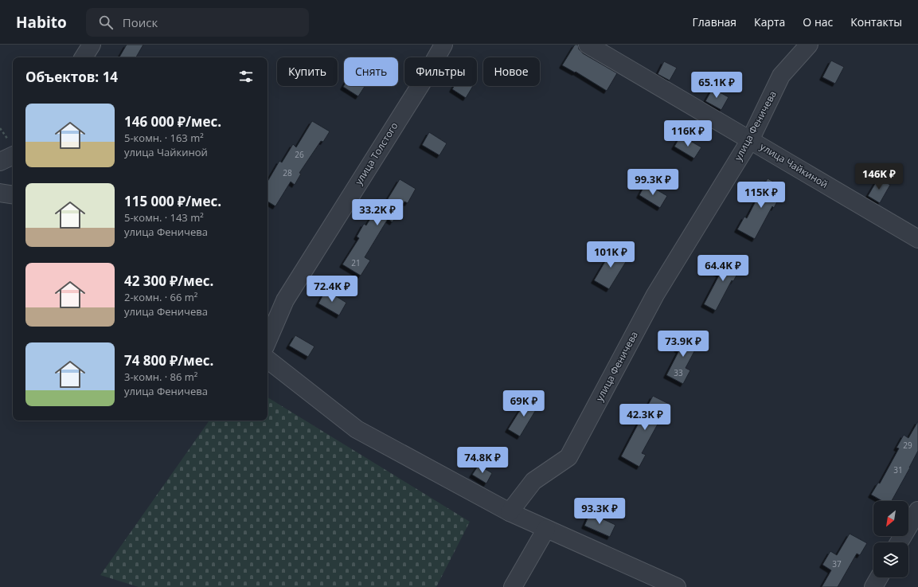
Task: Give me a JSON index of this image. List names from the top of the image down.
{
  "streets": {
    "street": ["улица Феничева", "улица Толстого", "улица Чайкиной"]
  },
  "crossings": [
    ["улица Феничева", "улица Чайкиной"]
  ],
  "house_numbers": [
    "26",
    "28",
    "21",
    "33",
    "29",
    "31",
    "37"
  ],
  "north": "bottom left",
  "page": {
    "header": "Habito",
    "search": "Поиск",
    "nav": [
      "Главная",
      "Карта",
      "О нас",
      "Контакты"
    ],
    "chip": [
      "Купить",
      "Снять",
      "Фильтры",
      "Новое"
    ],
    "heading": "Объектов: 14",
    "price": [
      "65.1K ₽",
      "116K ₽",
      "146K ₽",
      "99.3K ₽",
      "115K ₽",
      "33.2K ₽",
      "101K ₽",
      "64.4K ₽",
      "72.4K ₽",
      "73.9K ₽",
      "69K ₽",
      "42.3K ₽",
      "74.8K ₽",
      "93.3K ₽"
    ],
    "list": [
      {
        "name": "146 000 ₽/мес.",
        "note": "5-комн. · 163 m² · улица Чайкиной"
      },
      {
        "name": "115 000 ₽/мес.",
        "note": "5-комн. · 143 m² · улица Феничева"
      },
      {
        "name": "42 300 ₽/мес.",
        "note": "2-комн. · 66 m² · улица Феничева"
      },
      {
        "name": "74 800 ₽/мес.",
        "note": "3-комн. · 86 m² · улица Феничева"
      }
    ]
  }
}
